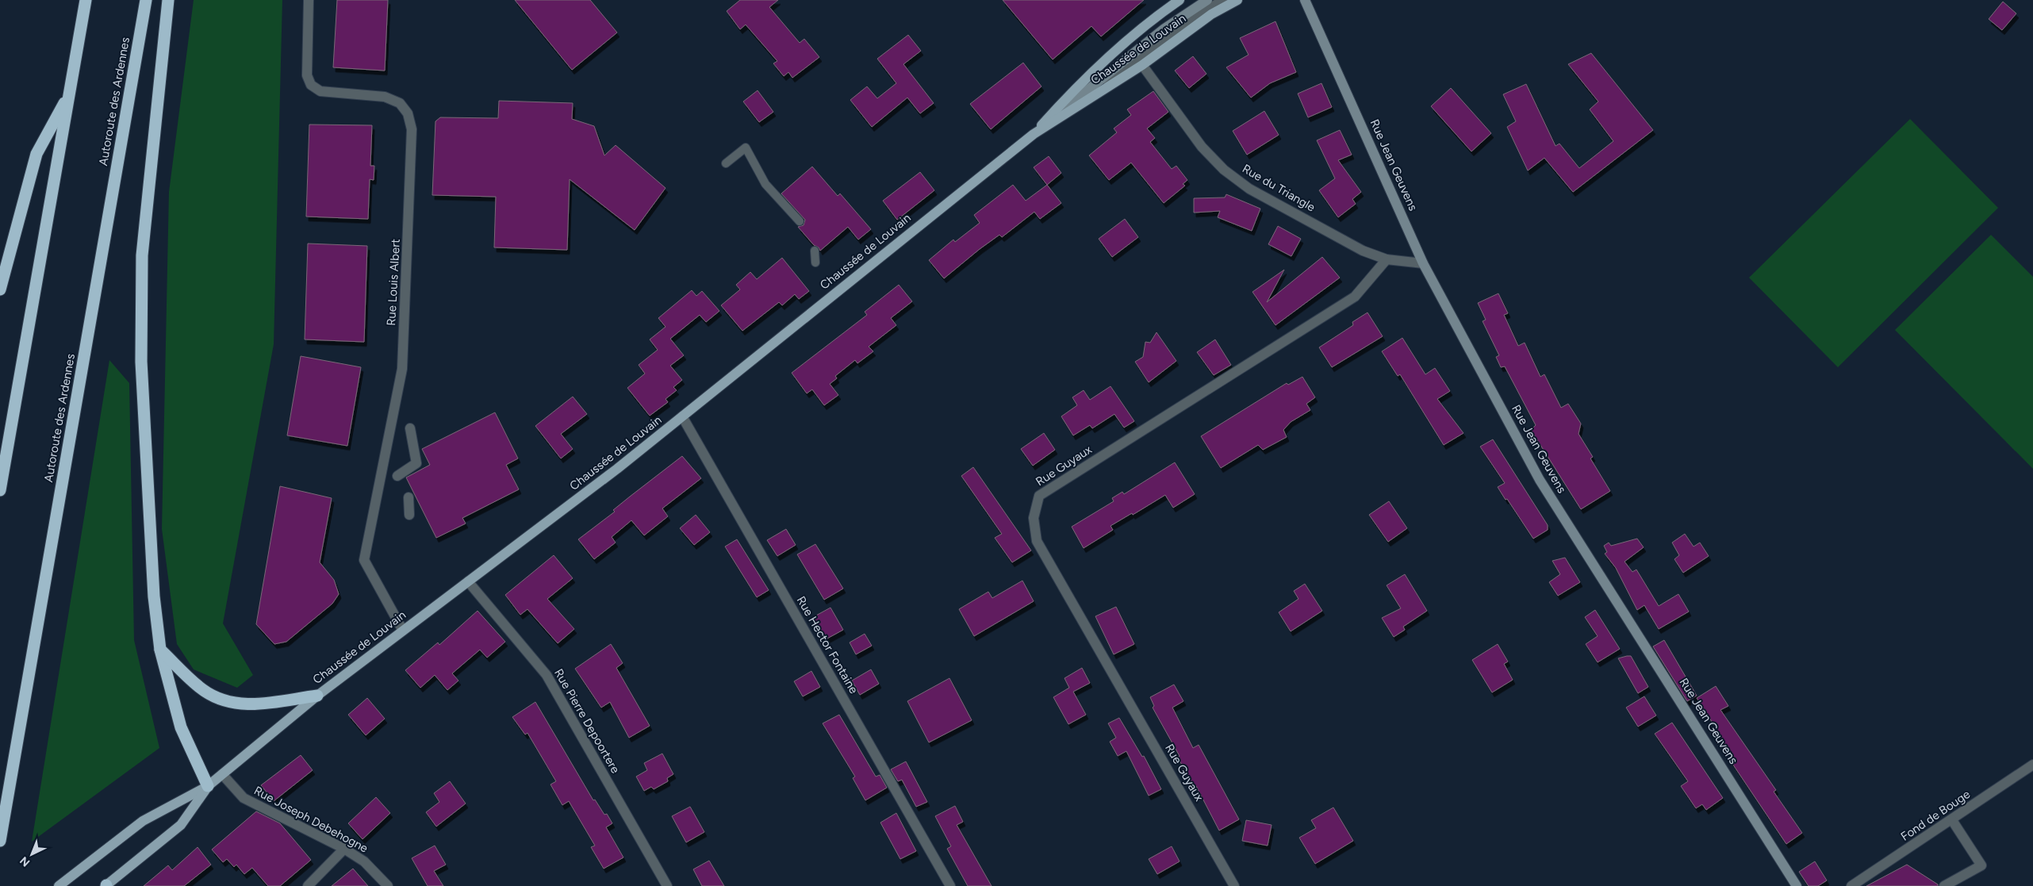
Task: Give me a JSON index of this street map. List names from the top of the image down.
{
  "streets": {
    "highway": ["Autoroute des Ardennes"],
    "main road": ["Chaussée de Louvain"],
    "street": [
      "Rue Jean Geuvens",
      "Rue du Triangle",
      "Rue Louis Albert",
      "Rue Guyaux",
      "Rue Hector Fontaine",
      "Rue Pierre Depoortere",
      "Fond de Bouge",
      "Rue Joseph Debehogne"
    ]
  },
  "crossings": [
    ["Chaussée de Louvain", "Rue du Triangle"],
    ["Chaussée de Louvain", "Rue Louis Albert"],
    ["Chaussée de Louvain", "Rue Hector Fontaine"],
    ["Chaussée de Louvain", "Rue Pierre Depoortere"],
    ["Chaussée de Louvain", "Rue Joseph Debehogne"],
    ["Rue Jean Geuvens", "Rue du Triangle"],
    ["Rue du Triangle", "Rue Guyaux"]
  ],
  "north": "bottom left"
}
